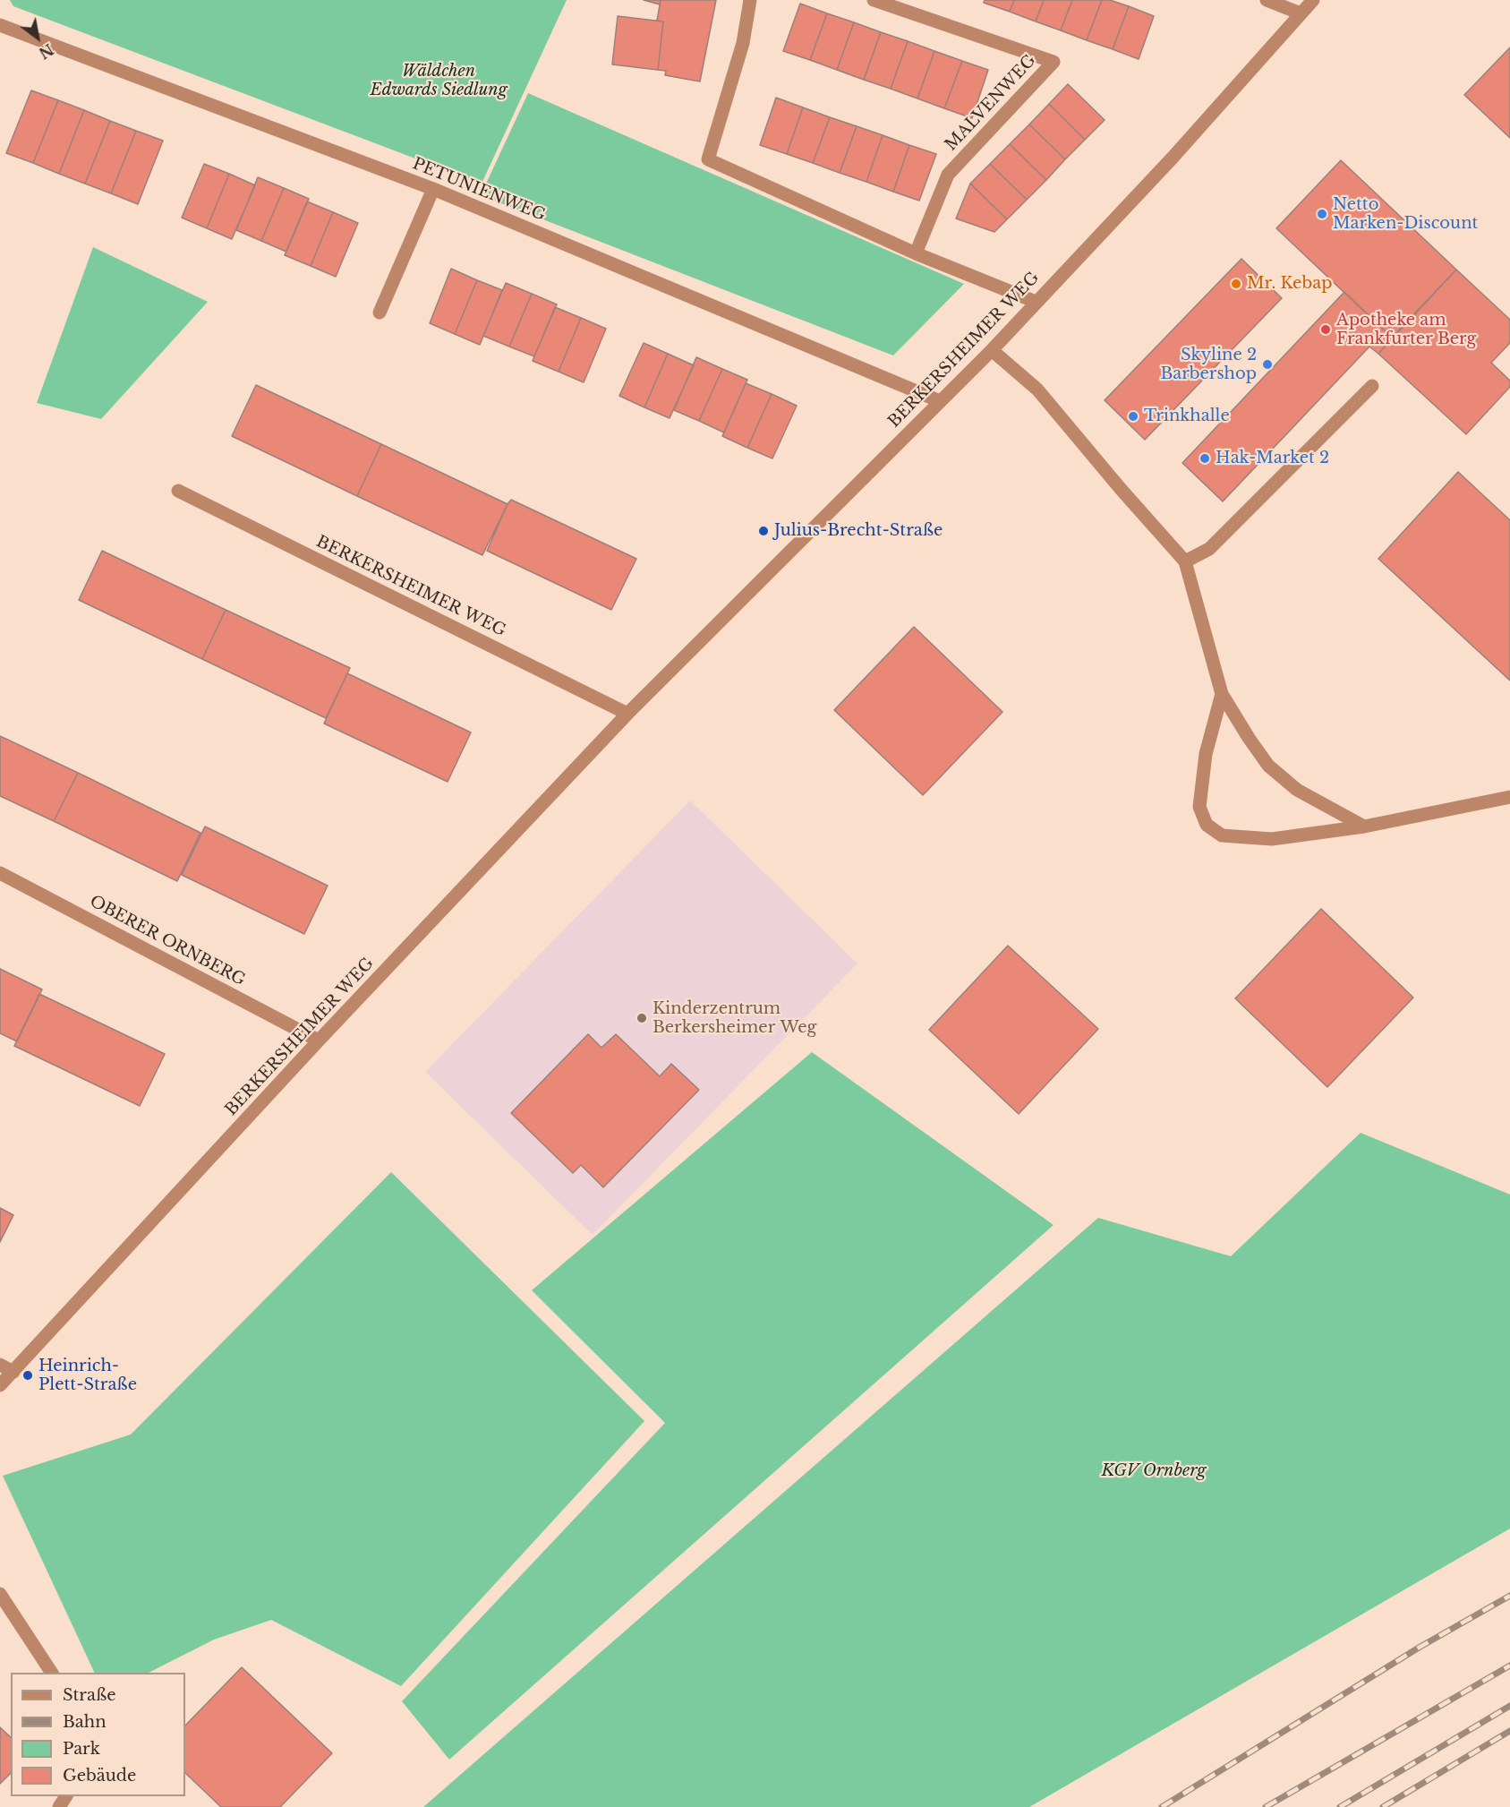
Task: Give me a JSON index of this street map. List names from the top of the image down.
{
  "streets": {
    "street": [
      "MALVENWEG",
      "PETUNIENWEG",
      "BERKERSHEIMER WEG",
      "OBERER ORNBERG"
    ]
  },
  "crossings": [
    ["PETUNIENWEG", "BERKERSHEIMER WEG"],
    ["BERKERSHEIMER WEG", "OBERER ORNBERG"]
  ],
  "parks": ["Wäldchen Edwards Siedlung", "KGV Ornberg"],
  "places": [
    "Netto Marken-Discount",
    "Mr. Kebap",
    "Apotheke am Frankfurter Berg",
    "Skyline 2 Barbershop",
    "Trinkhalle",
    "Hak-Market 2",
    "Julius-Brecht-Straße",
    "Kinderzentrum Berkersheimer Weg",
    "Heinrich- Plett-Straße"
  ],
  "legend": [
    "Straße",
    "Bahn",
    "Park",
    "Gebäude"
  ],
  "north": "bottom right"
}
